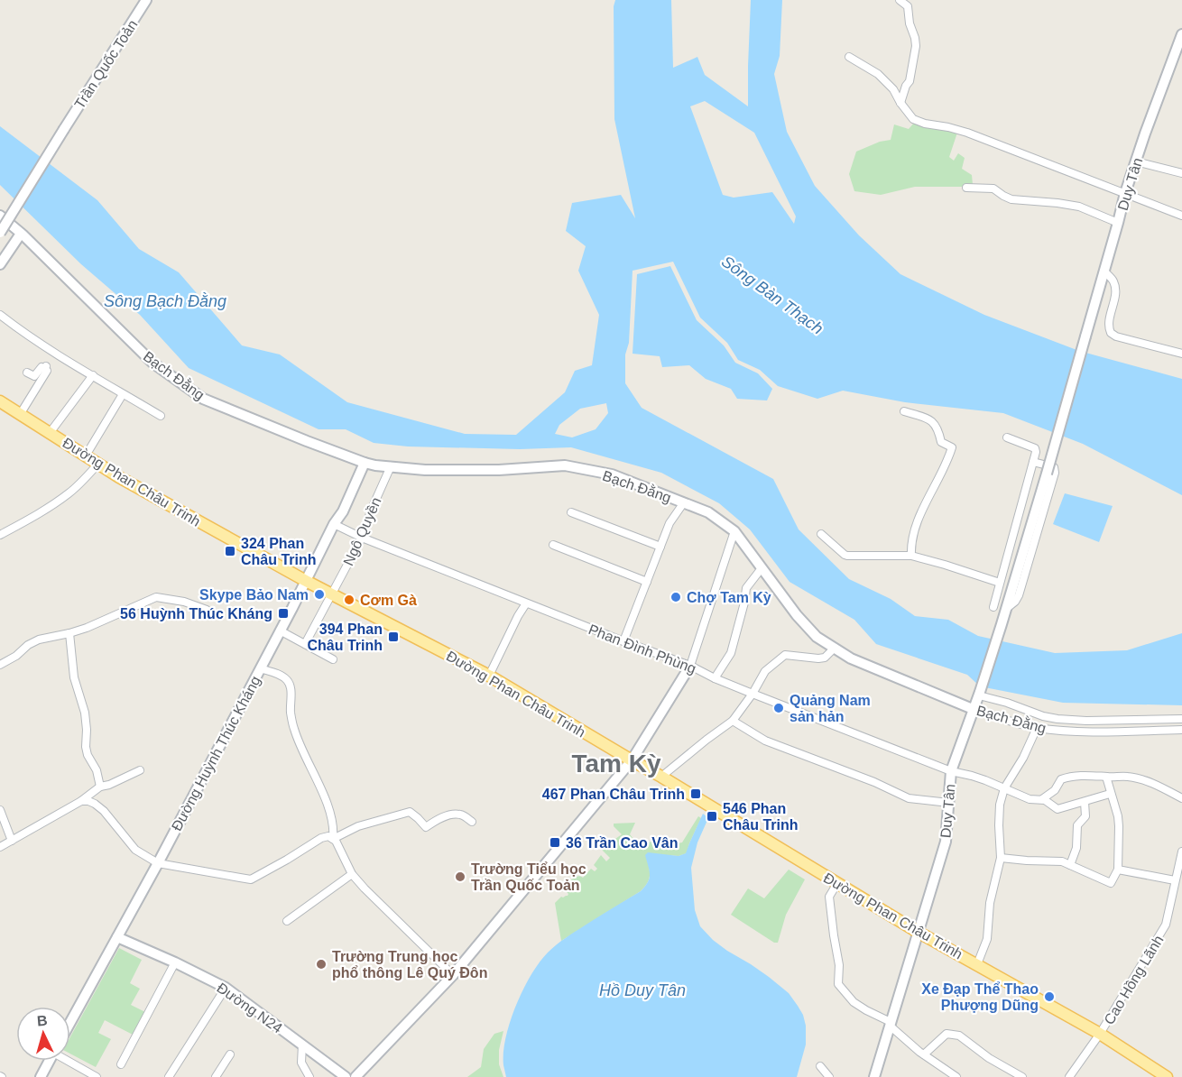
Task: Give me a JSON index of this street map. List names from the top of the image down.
{
  "streets": {
    "main road": ["Đường Phan Châu Trinh"],
    "street": [
      "Trần Quốc Toản",
      "Duy Tân",
      "Bạch Đằng",
      "Ngô Quyền",
      "Phan Đình Phùng",
      "Đường Huỳnh Thúc Kháng",
      "Cao Hồng Lãnh",
      "Đường N24"
    ]
  },
  "crossings": [
    ["Duy Tân", "Bạch Đằng"],
    ["Duy Tân", "Đường Phan Châu Trinh"],
    ["Duy Tân", "Phan Đình Phùng"],
    ["Bạch Đằng", "Ngô Quyền"],
    ["Bạch Đằng", "Đường Huỳnh Thúc Kháng"],
    ["Đường Phan Châu Trinh", "Ngô Quyền"],
    ["Đường Phan Châu Trinh", "Đường Huỳnh Thúc Kháng"],
    ["Đường Phan Châu Trinh", "Cao Hồng Lãnh"],
    ["Ngô Quyền", "Phan Đình Phùng"],
    ["Phan Đình Phùng", "Đường Huỳnh Thúc Kháng"],
    ["Đường Huỳnh Thúc Kháng", "Đường N24"]
  ],
  "districts": ["Tam Kỳ"],
  "water": ["Sông Bàn Thạch", "Sông Bạch Đằng", "Hồ Duy Tân"],
  "places": {
    "transit": [
      "324 Phan Châu Trinh",
      "56 Huỳnh Thúc Kháng",
      "394 Phan Châu Trinh",
      "467 Phan Châu Trinh",
      "546 Phan Châu Trinh",
      "36 Trần Cao Vân"
    ],
    "other": [
      "Skype Bảo Nam",
      "Chợ Tam Kỳ",
      "Cơm Gà",
      "Quảng Nam sản hản",
      "Trường Tiểu học Trần Quốc Toản",
      "Trường Trung học phổ thông Lê Quý Đôn",
      "Xe Đạp Thể Thao Phượng Dũng"
    ]
  },
  "north": "top"
}
